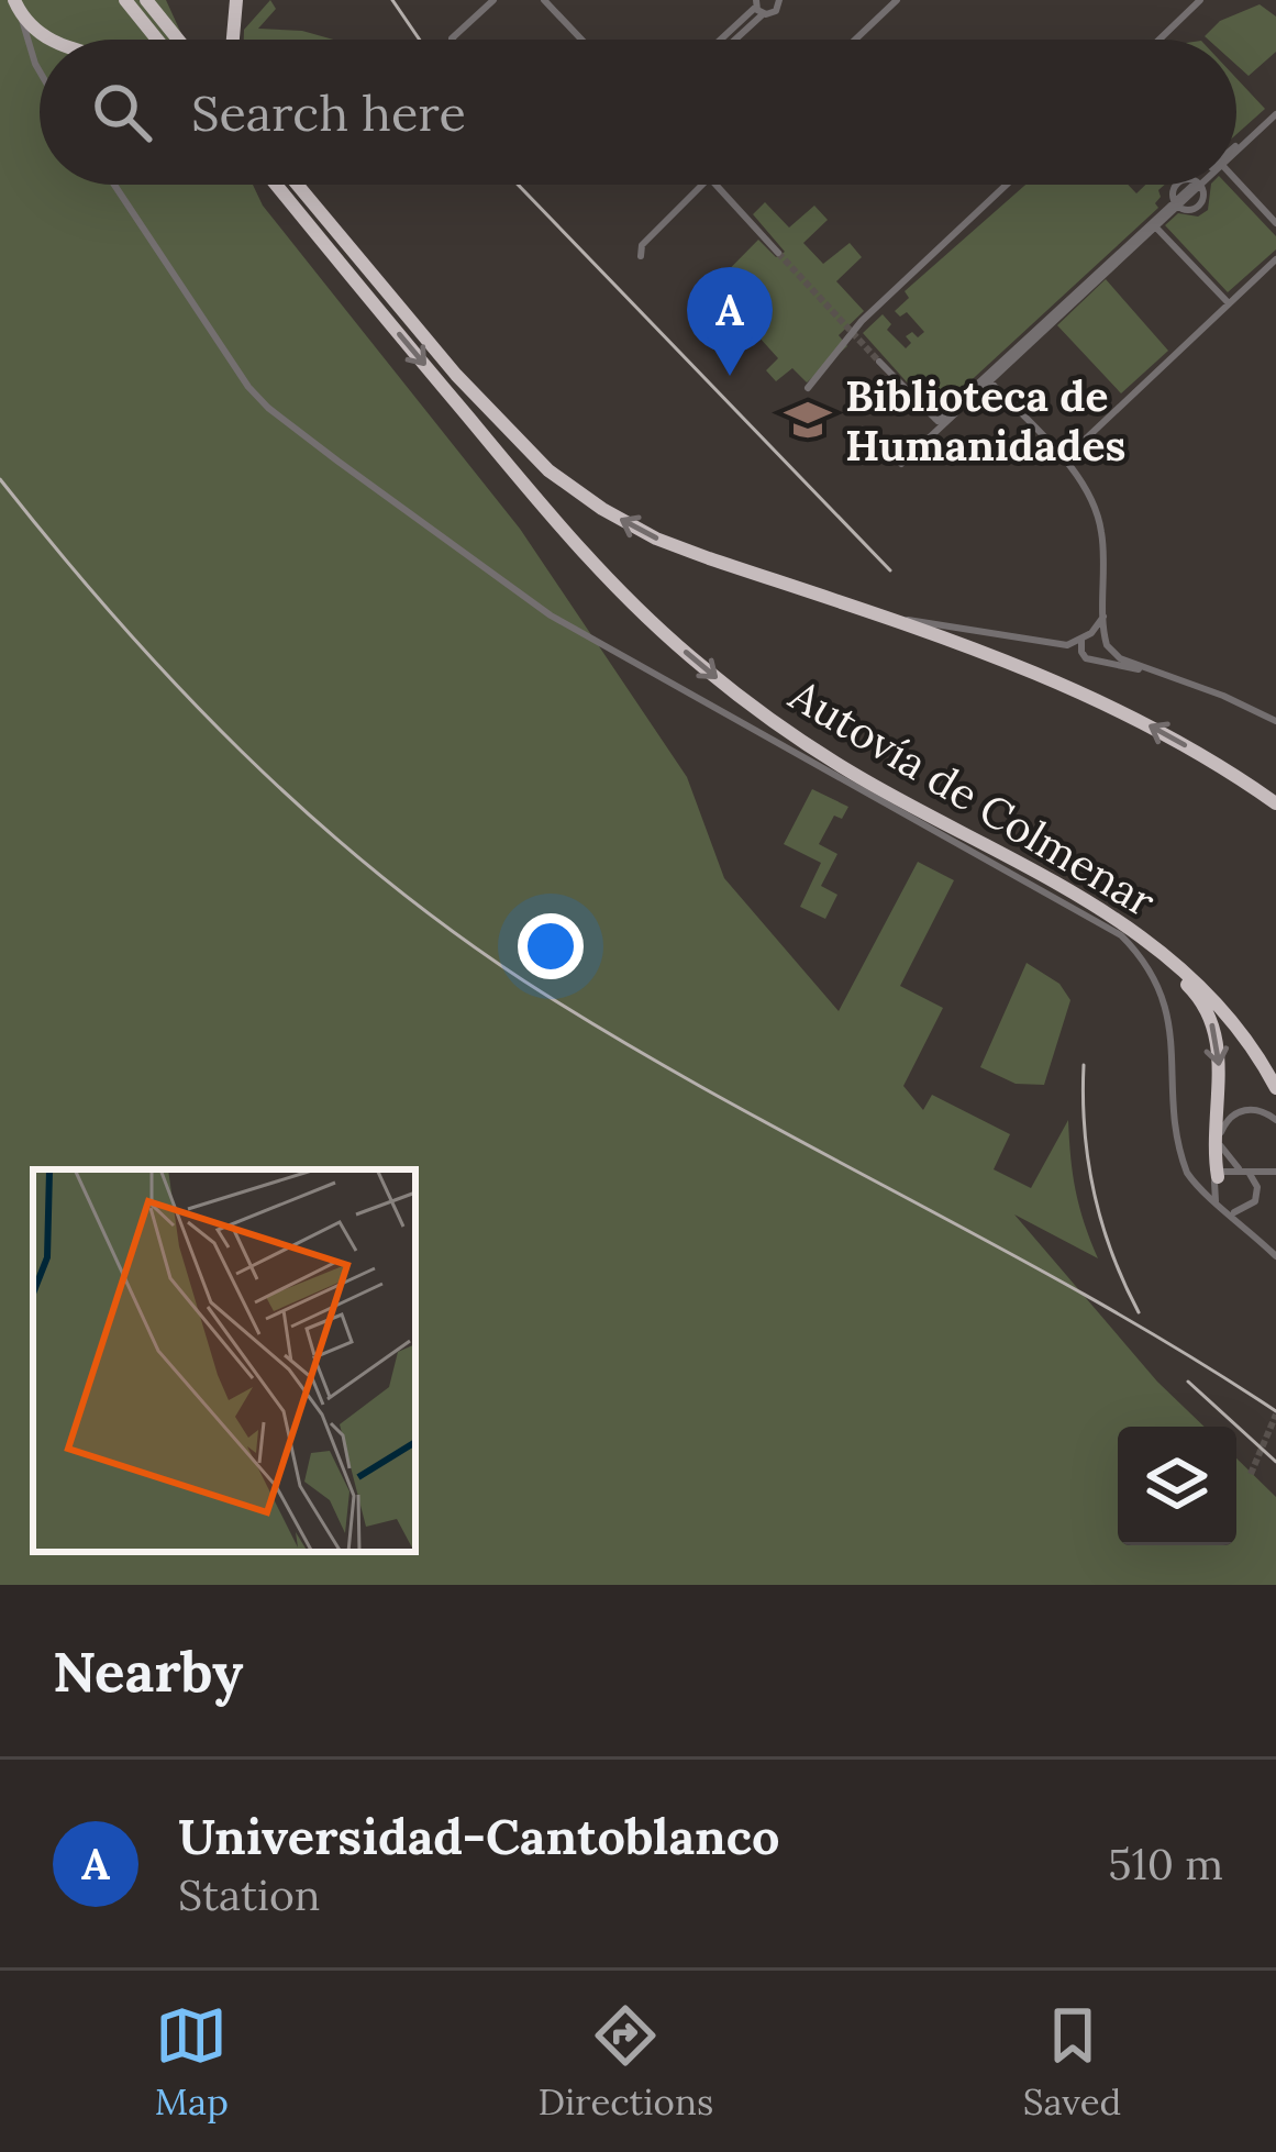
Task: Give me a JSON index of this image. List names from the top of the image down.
{
  "streets": {
    "highway": ["Autovía de Colmenar"]
  },
  "places": {
    "school or university": ["Biblioteca de Humanidades"]
  },
  "page": {
    "search": "Search here",
    "pins": "A",
    "heading": "Nearby",
    "list": [
      {
        "mark": "A",
        "name": "Universidad-Cantoblanco",
        "note": "Station",
        "value": "510 m"
      }
    ],
    "nav": ["Map", "Directions", "Saved"]
  }
}
